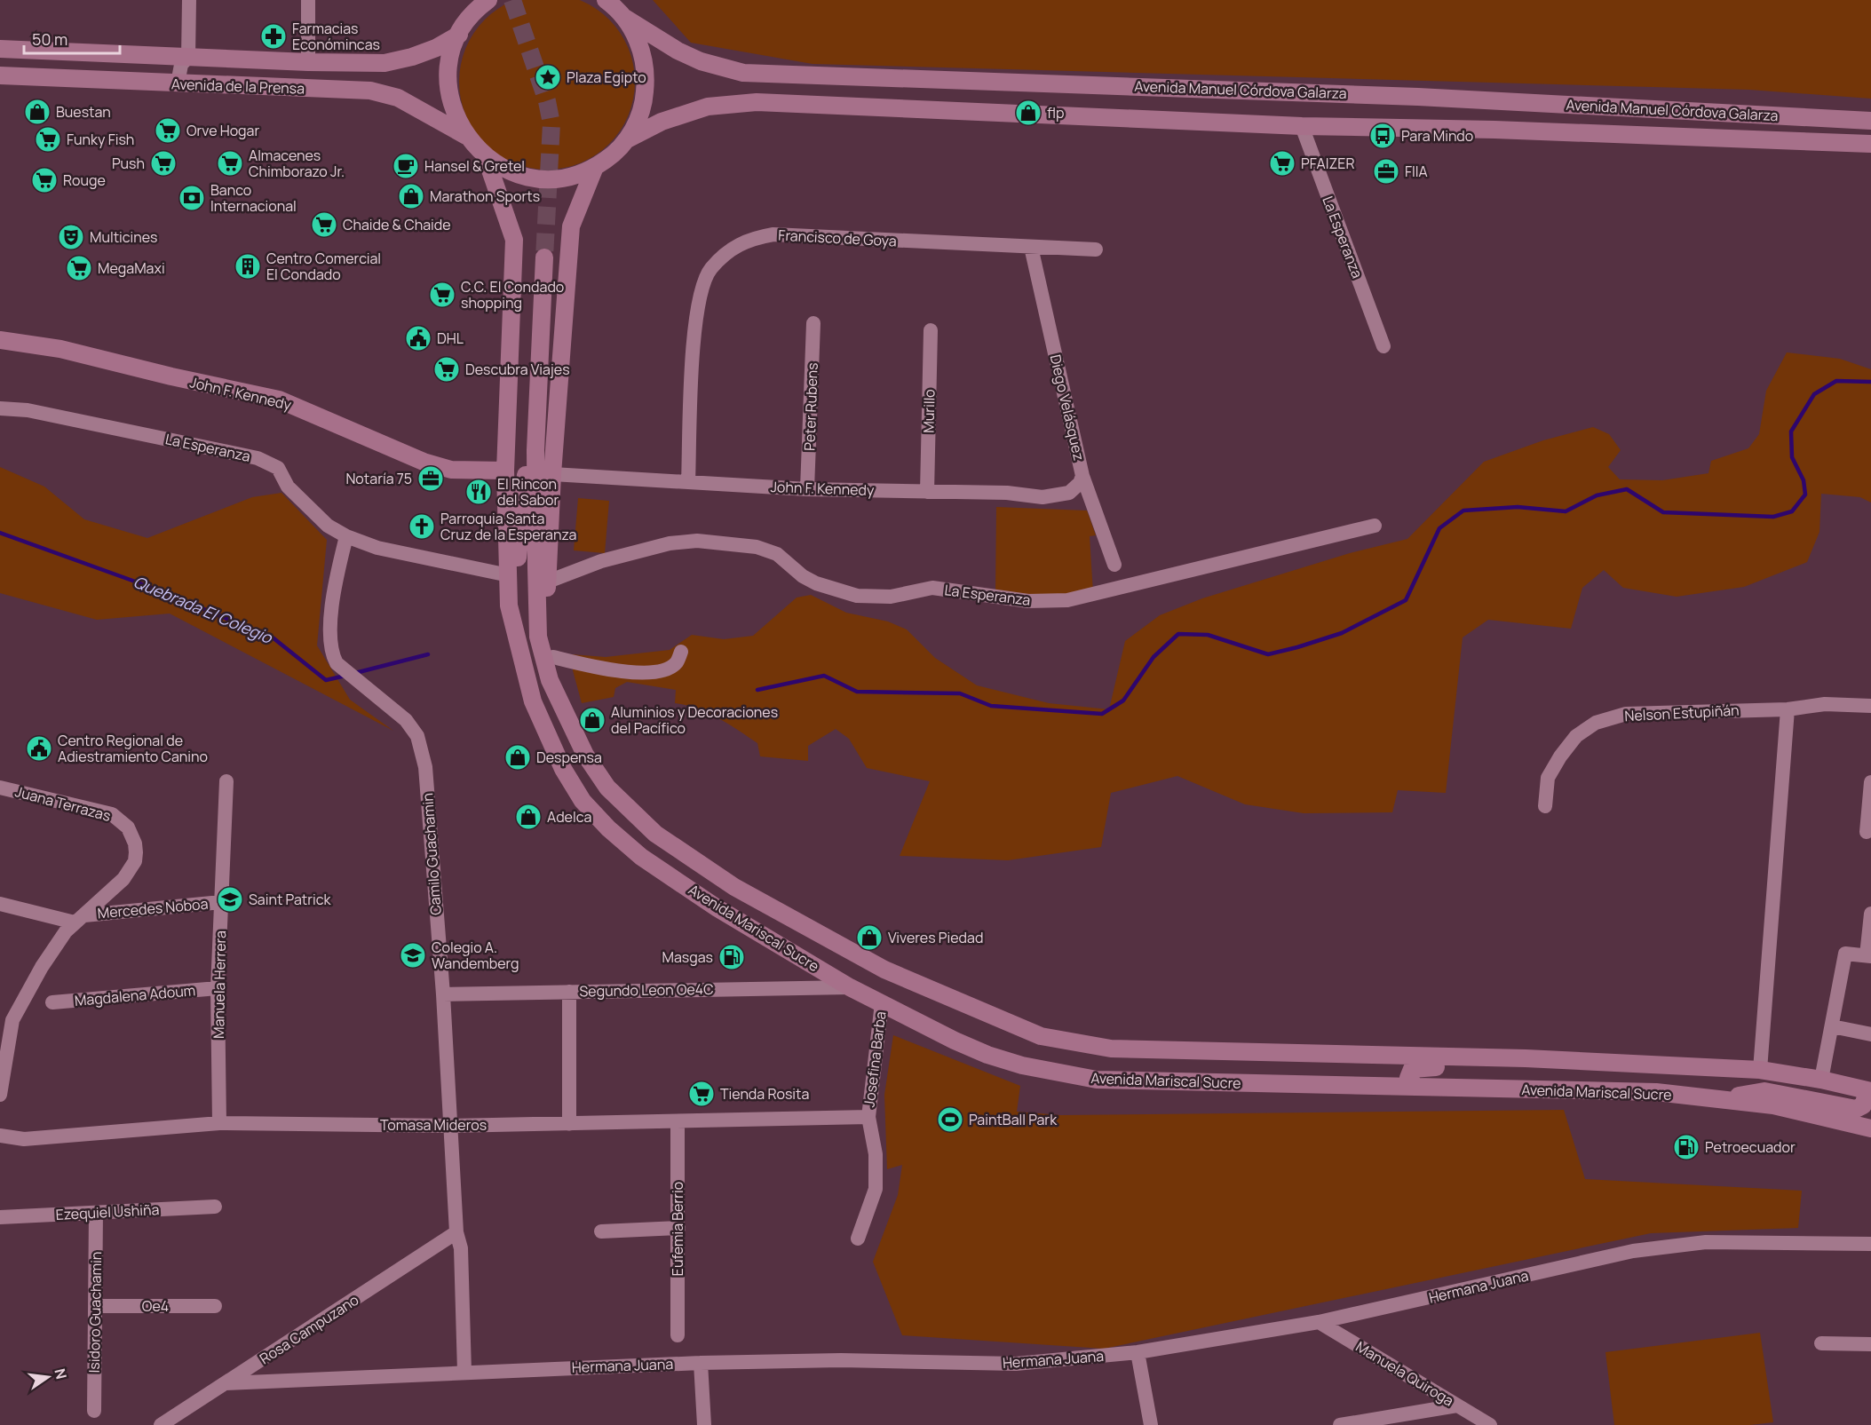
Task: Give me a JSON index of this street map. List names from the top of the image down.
{
  "streets": {
    "main road": [
      "Avenida de la Prensa",
      "Avenida Manuel Córdova Galarza",
      "John F. Kennedy",
      "Avenida Mariscal Sucre"
    ],
    "street": [
      "La Esperanza",
      "Francisco de Goya",
      "Peter Rubens",
      "Diego Velásquez",
      "Murillo",
      "Nelson Estupiñán",
      "Juana Terrazas",
      "Camilo Guachamin",
      "Mercedes Noboa",
      "Manuela Herrera",
      "Segundo Leon Oe4C",
      "Magdalena Adoum",
      "Josefina Barba",
      "Tomasa Mideros",
      "Ezequiel Ushiña",
      "Eufemia Berrio",
      "Hermana Juana",
      "Oe4",
      "Isidoro Guachamin",
      "Rosa Campuzano",
      "Manuela Quiroga"
    ]
  },
  "crossings": [
    ["Avenida Manuel Córdova Galarza", "La Esperanza"],
    ["La Esperanza", "Camilo Guachamin"],
    ["La Esperanza", "Avenida Mariscal Sucre"],
    ["Francisco de Goya", "John F. Kennedy"],
    ["Francisco de Goya", "Diego Velásquez"],
    ["John F. Kennedy", "Peter Rubens"],
    ["John F. Kennedy", "Diego Velásquez"],
    ["John F. Kennedy", "Murillo"],
    ["John F. Kennedy", "Avenida Mariscal Sucre"],
    ["Juana Terrazas", "Mercedes Noboa"],
    ["Camilo Guachamin", "Segundo Leon Oe4C"],
    ["Camilo Guachamin", "Tomasa Mideros"],
    ["Camilo Guachamin", "Hermana Juana"],
    ["Camilo Guachamin", "Rosa Campuzano"],
    ["Mercedes Noboa", "Manuela Herrera"],
    ["Avenida Mariscal Sucre", "Segundo Leon Oe4C"],
    ["Avenida Mariscal Sucre", "Josefina Barba"],
    ["Manuela Herrera", "Magdalena Adoum"],
    ["Manuela Herrera", "Tomasa Mideros"],
    ["Josefina Barba", "Tomasa Mideros"],
    ["Tomasa Mideros", "Eufemia Berrio"],
    ["Ezequiel Ushiña", "Isidoro Guachamin"],
    ["Hermana Juana", "Rosa Campuzano"],
    ["Hermana Juana", "Manuela Quiroga"],
    ["Oe4", "Isidoro Guachamin"]
  ],
  "water": ["Quebrada El Colegio"],
  "places": {
    "pharmacy": ["Farmacias Económincas"],
    "place": ["Plaza Egipto"],
    "shop": [
      "Buestan",
      "flp",
      "Marathon Sports",
      "Aluminios y Decoraciones del Pacífico",
      "Despensa",
      "Adelca",
      "Viveres Piedad"
    ],
    "supermarket": [
      "Orve Hogar",
      "Funky Fish",
      "Push",
      "Almacenes Chimborazo Jr.",
      "PFAIZER",
      "Rouge",
      "Chaide & Chaide",
      "MegaMaxi",
      "C.C. El Condado shopping",
      "Descubra Viajes",
      "Tienda Rosita"
    ],
    "bus stop": ["Para Mindo"],
    "cafe": ["Hansel & Gretel"],
    "office": ["FIIA", "Notaría 75"],
    "bank": ["Banco Internacional"],
    "theatre": ["Multicines"],
    "building": ["Centro Comercial El Condado"],
    "public building": ["DHL", "Centro Regional de Adiestramiento Canino"],
    "restaurant": ["El Rincon del Sabor"],
    "church": ["Parroquia Santa Cruz de la Esperanza"],
    "school or university": ["Saint Patrick", "Colegio A. Wandemberg"],
    "fuel station": ["Masgas", "Petroecuador"],
    "sports": ["PaintBall Park"]
  },
  "scale_bar": "50 m",
  "north": "right"
}
